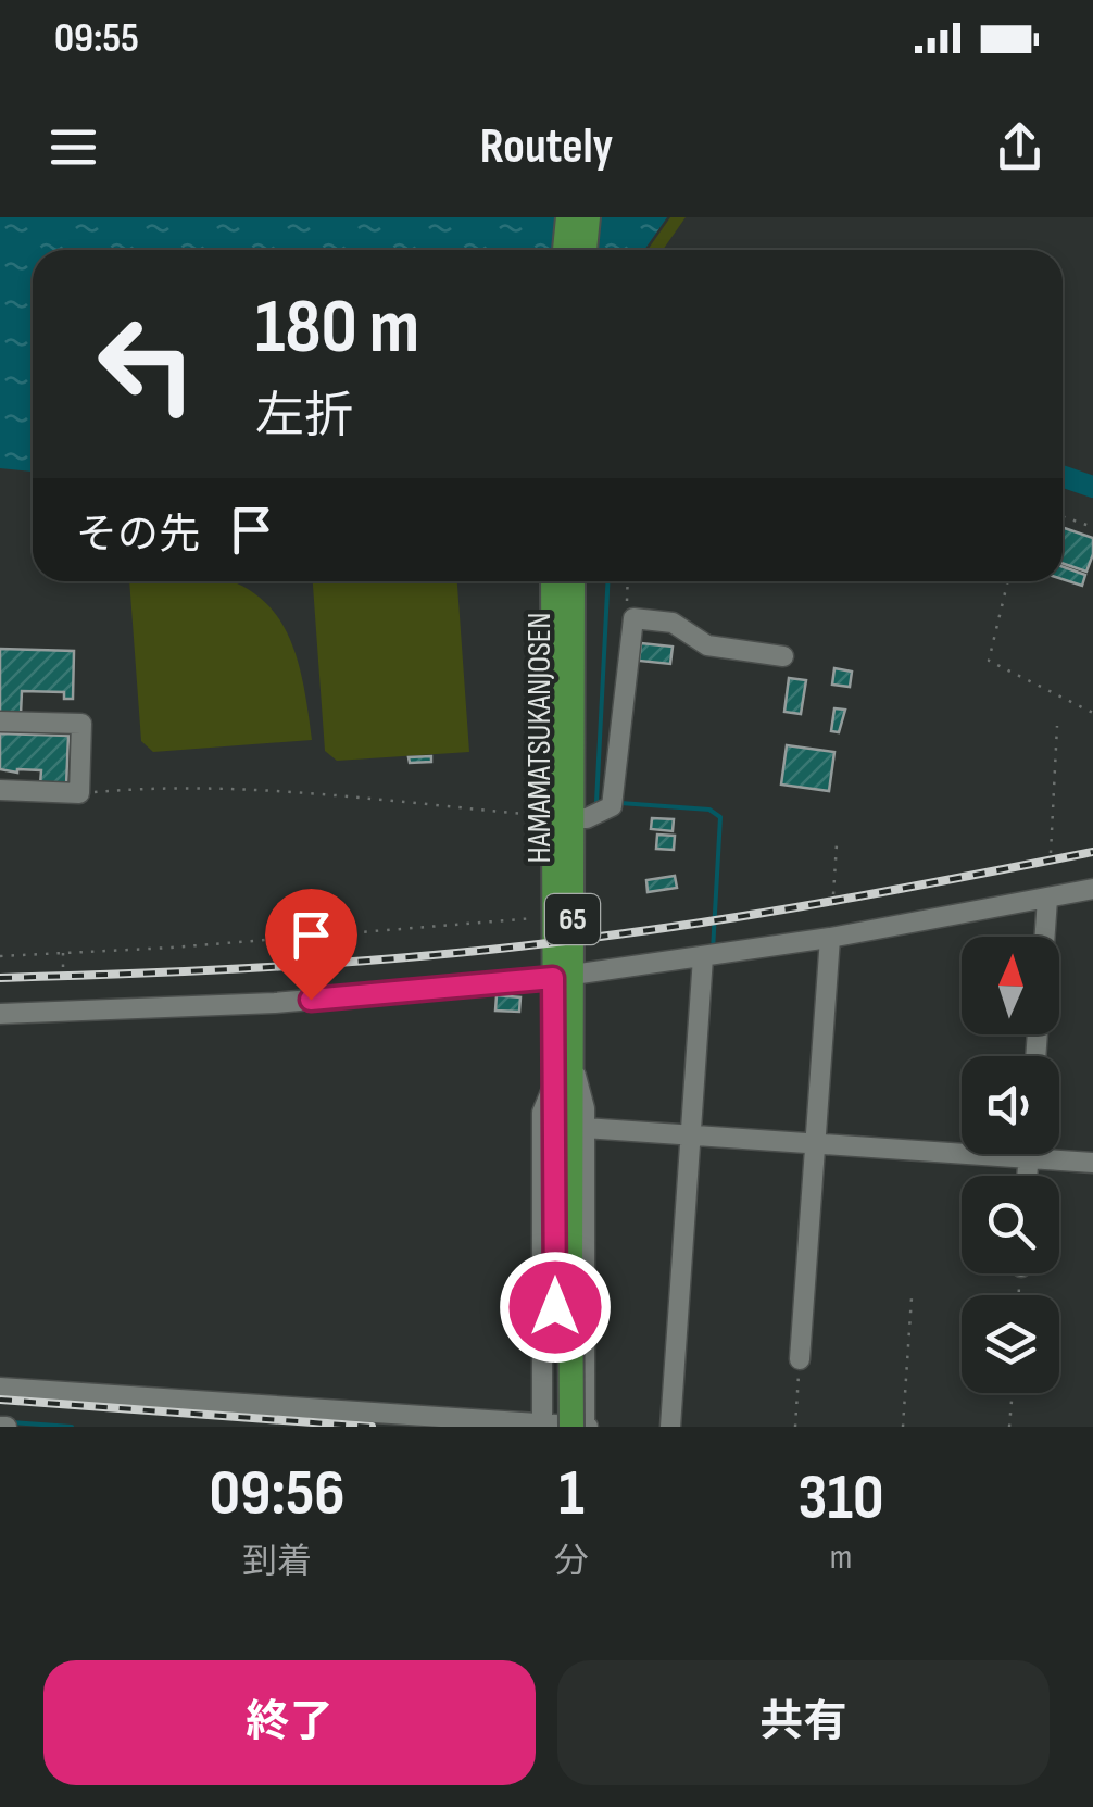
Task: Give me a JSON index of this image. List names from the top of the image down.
{
  "streets": {
    "main road": ["HAMAMATSUKANJOSEN", "65"]
  },
  "north": "top",
  "page": {
    "status": "09:55",
    "header": "Routely",
    "turn": ["180 m", "左折"],
    "then": "その先",
    "eta": [
      "09:56",
      "到着",
      "1",
      "分",
      "310",
      "m"
    ],
    "buttons": ["終了", "共有"]
  }
}
